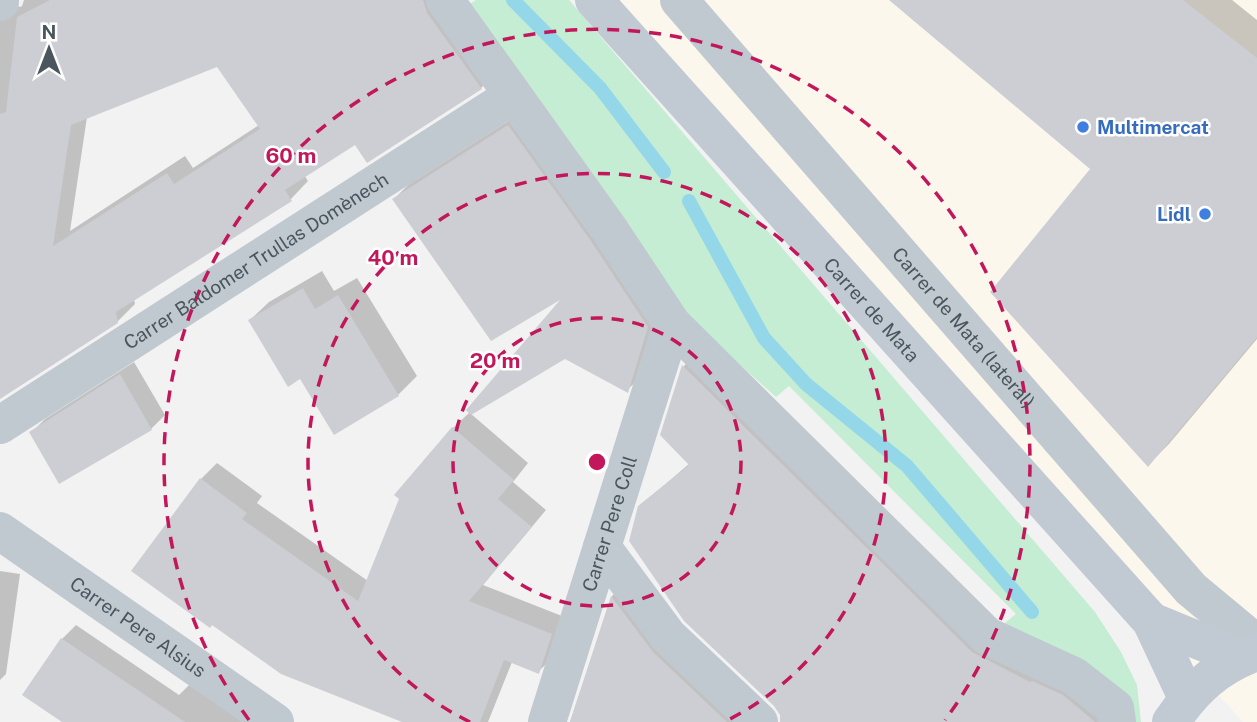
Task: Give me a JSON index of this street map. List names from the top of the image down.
{
  "streets": {
    "main road": ["Carrer de Mata"],
    "street": [
      "Carrer Baldomer Trullas Domènech",
      "Carrer de Mata (lateral)",
      "Carrer Pere Coll",
      "Carrer Pere Alsius"
    ]
  },
  "crossings": [
    ["Carrer de Mata", "Carrer de Mata (lateral)"]
  ],
  "places": ["Multimercat", "Lidl"],
  "north": "top",
  "rings": ["60 m", "40 m", "20 m"]
}
